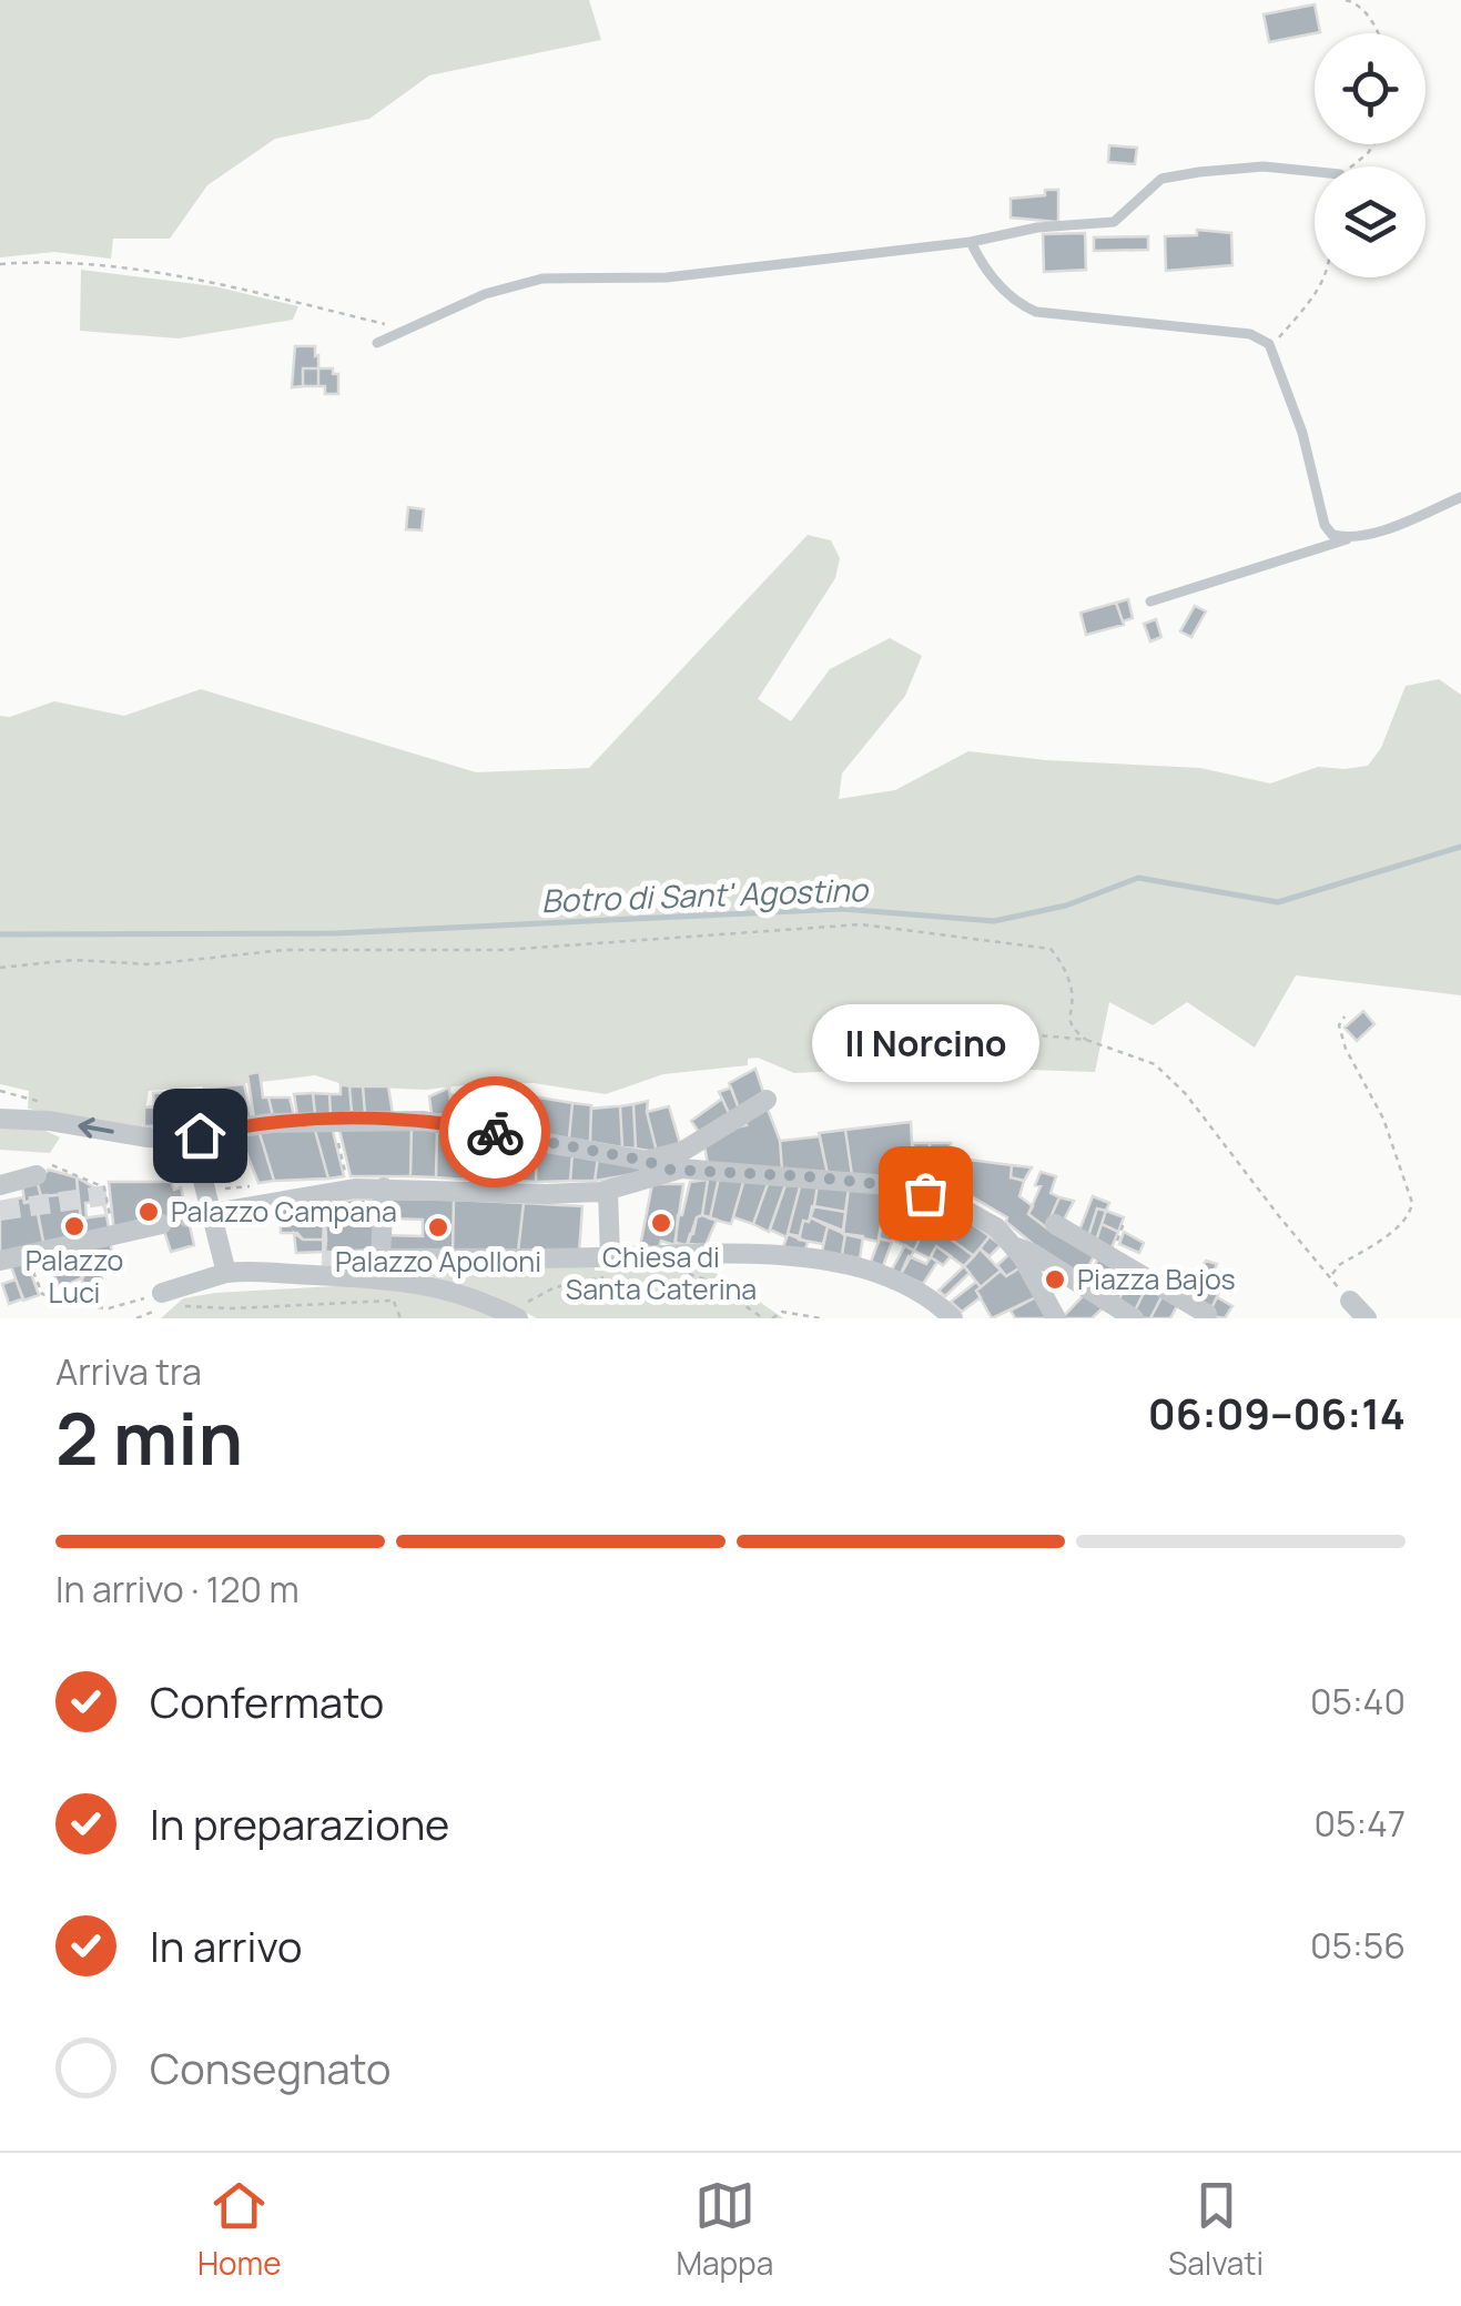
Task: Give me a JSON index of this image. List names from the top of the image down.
{
  "water": ["Botro di Sant' Agostino"],
  "places": [
    "Il Norcino",
    "Palazzo Campana",
    "Chiesa di Santa Caterina",
    "Palazzo Luci",
    "Palazzo Apolloni",
    "Piazza Bajos"
  ],
  "page": {
    "bubble": "Il Norcino",
    "heading": ["2 min", "Arriva tra", "06:09–06:14"],
    "bar": "In arrivo · 120 m",
    "list": [
      ["Confermato", "05:40"],
      ["In preparazione", "05:47"],
      ["In arrivo", "05:56"],
      "Consegnato"
    ],
    "tabs": ["Home", "Mappa", "Salvati"]
  }
}
